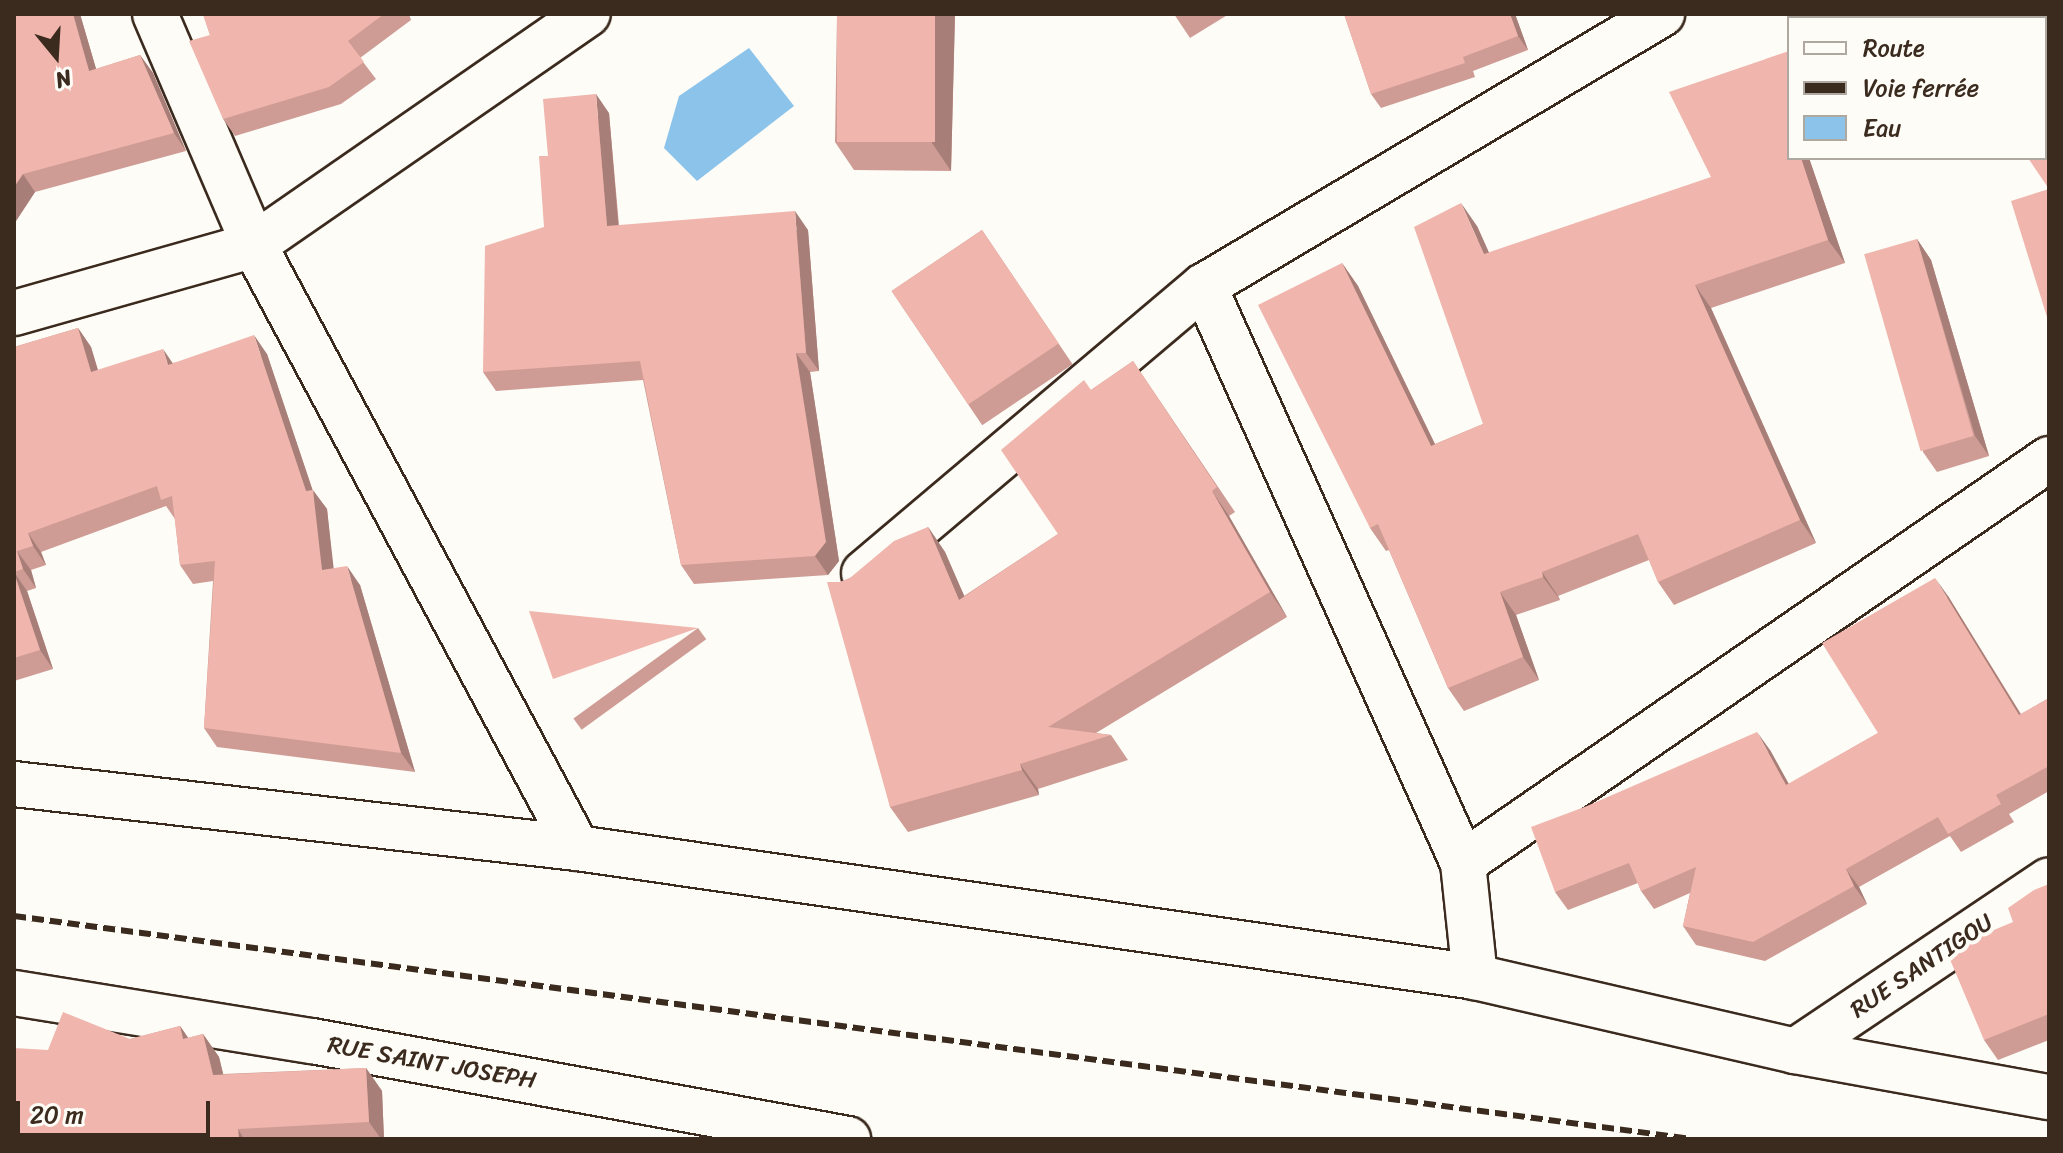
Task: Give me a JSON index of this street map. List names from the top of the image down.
{
  "streets": {
    "street": ["RUE SANTIGOU", "RUE SAINT JOSEPH"]
  },
  "legend": ["Route", "Voie ferrée", "Eau"],
  "scale_bar": "20 m",
  "north": "bottom"
}
